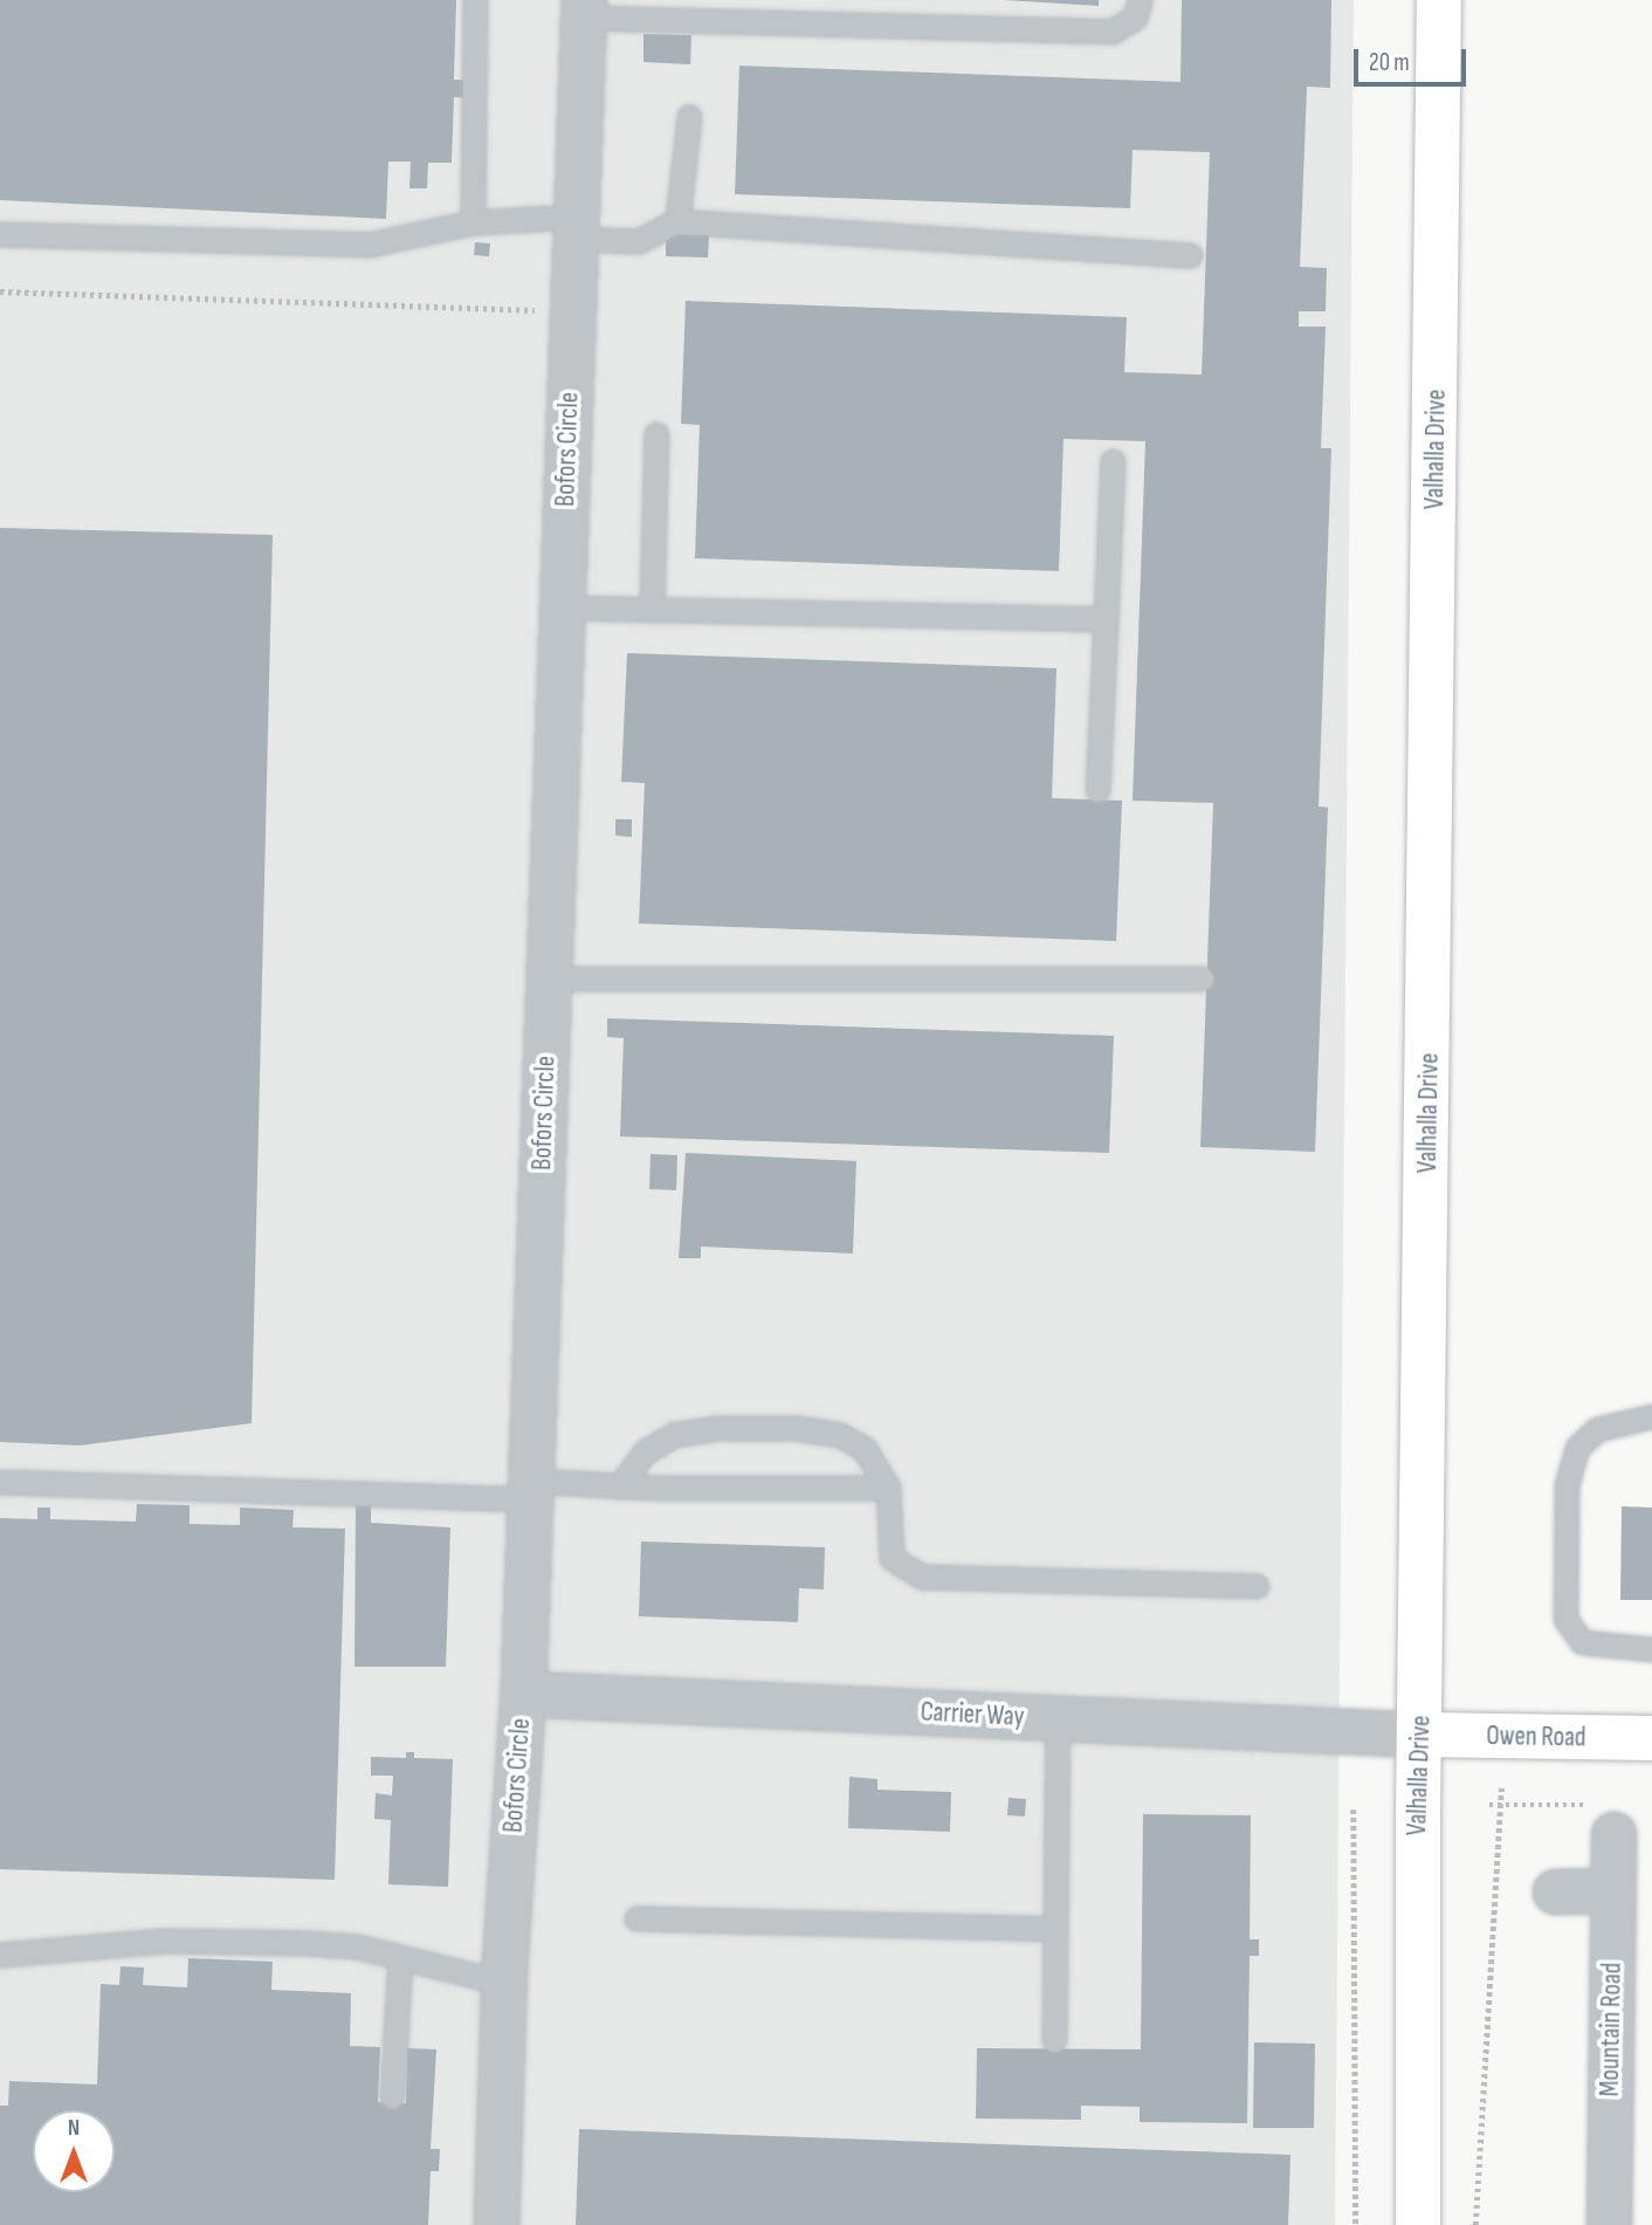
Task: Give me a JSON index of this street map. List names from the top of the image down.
{
  "streets": {
    "main road": ["Valhalla Drive", "Owen Road"],
    "street": ["Bofors Circle", "Carrier Way", "Mountain Road"]
  },
  "crossings": [
    ["Bofors Circle", "Carrier Way"],
    ["Valhalla Drive", "Carrier Way"],
    ["Valhalla Drive", "Owen Road"],
    ["Carrier Way", "Owen Road"]
  ],
  "scale_bar": "20 m",
  "north": "top"
}
